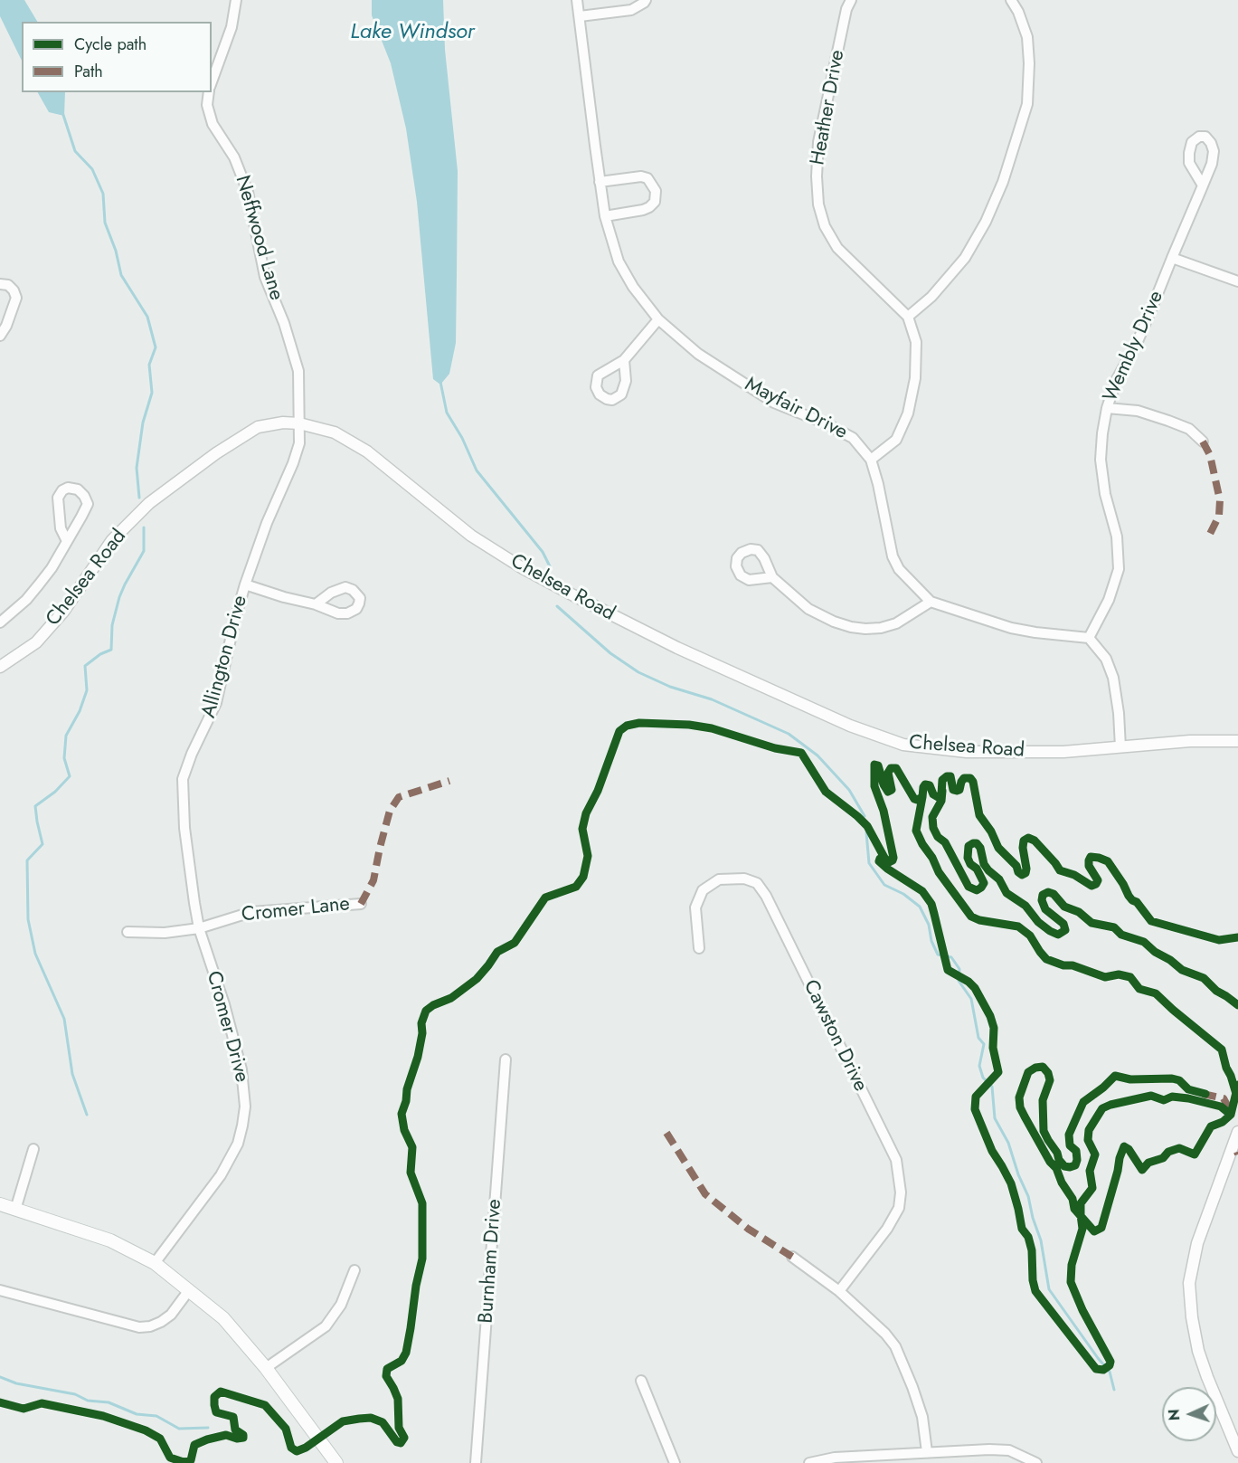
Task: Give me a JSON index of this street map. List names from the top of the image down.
{
  "streets": {
    "street": [
      "Heather Drive",
      "Neffwood Lane",
      "Wembly Drive",
      "Mayfair Drive",
      "Chelsea Road",
      "Allington Drive",
      "Cromer Lane",
      "Cromer Drive",
      "Cawston Drive",
      "Burnham Drive"
    ]
  },
  "crossings": [
    ["Heather Drive", "Mayfair Drive"],
    ["Neffwood Lane", "Chelsea Road"],
    ["Neffwood Lane", "Allington Drive"],
    ["Wembly Drive", "Mayfair Drive"],
    ["Chelsea Road", "Allington Drive"],
    ["Allington Drive", "Cromer Lane"],
    ["Allington Drive", "Cromer Drive"],
    ["Cromer Lane", "Cromer Drive"]
  ],
  "water": ["Lake Windsor"],
  "legend": ["Cycle path", "Path"],
  "north": "left"
}
